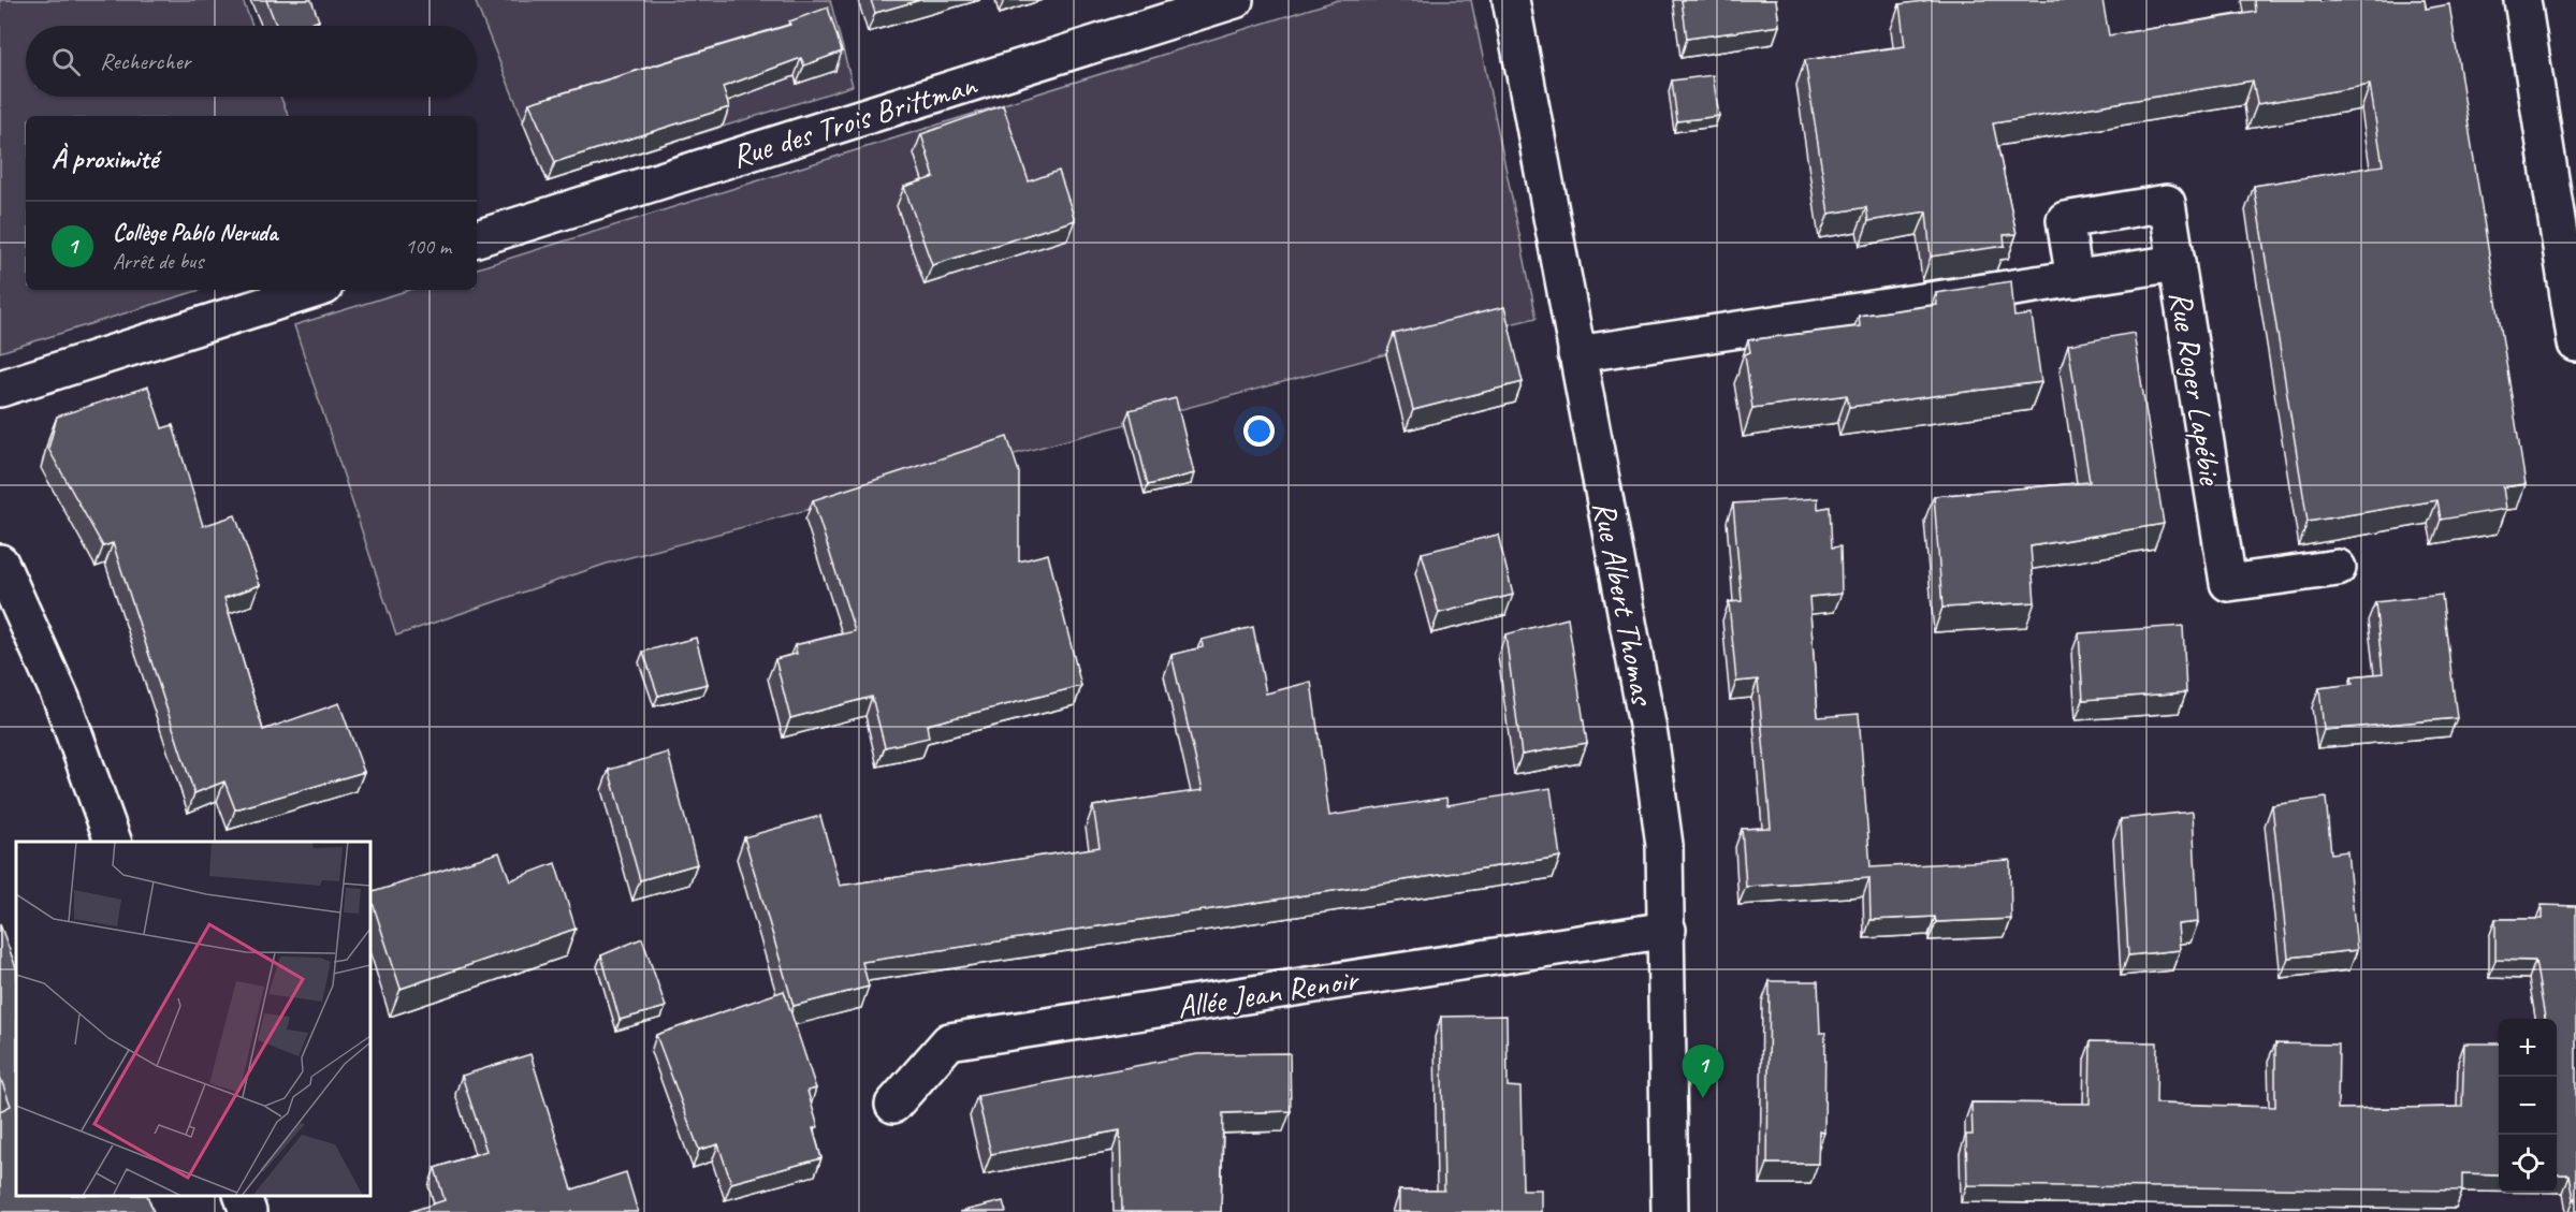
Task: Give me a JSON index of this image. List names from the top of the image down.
{
  "streets": {
    "street": [
      "Rue des Trois Brittman",
      "Rue Roger Lapébie",
      "Rue Albert Thomas",
      "Allée Jean Renoir"
    ]
  },
  "crossings": [
    ["Rue Roger Lapébie", "Rue Albert Thomas"],
    ["Rue Albert Thomas", "Allée Jean Renoir"]
  ],
  "page": {
    "search": "Rechercher",
    "heading": "À proximité",
    "list": [
      {
        "mark": "1",
        "name": "Collège Pablo Neruda",
        "note": "Arrêt de bus",
        "value": "100 m"
      }
    ],
    "map_buttons": ["+", "−"],
    "pins": "1"
  }
}
